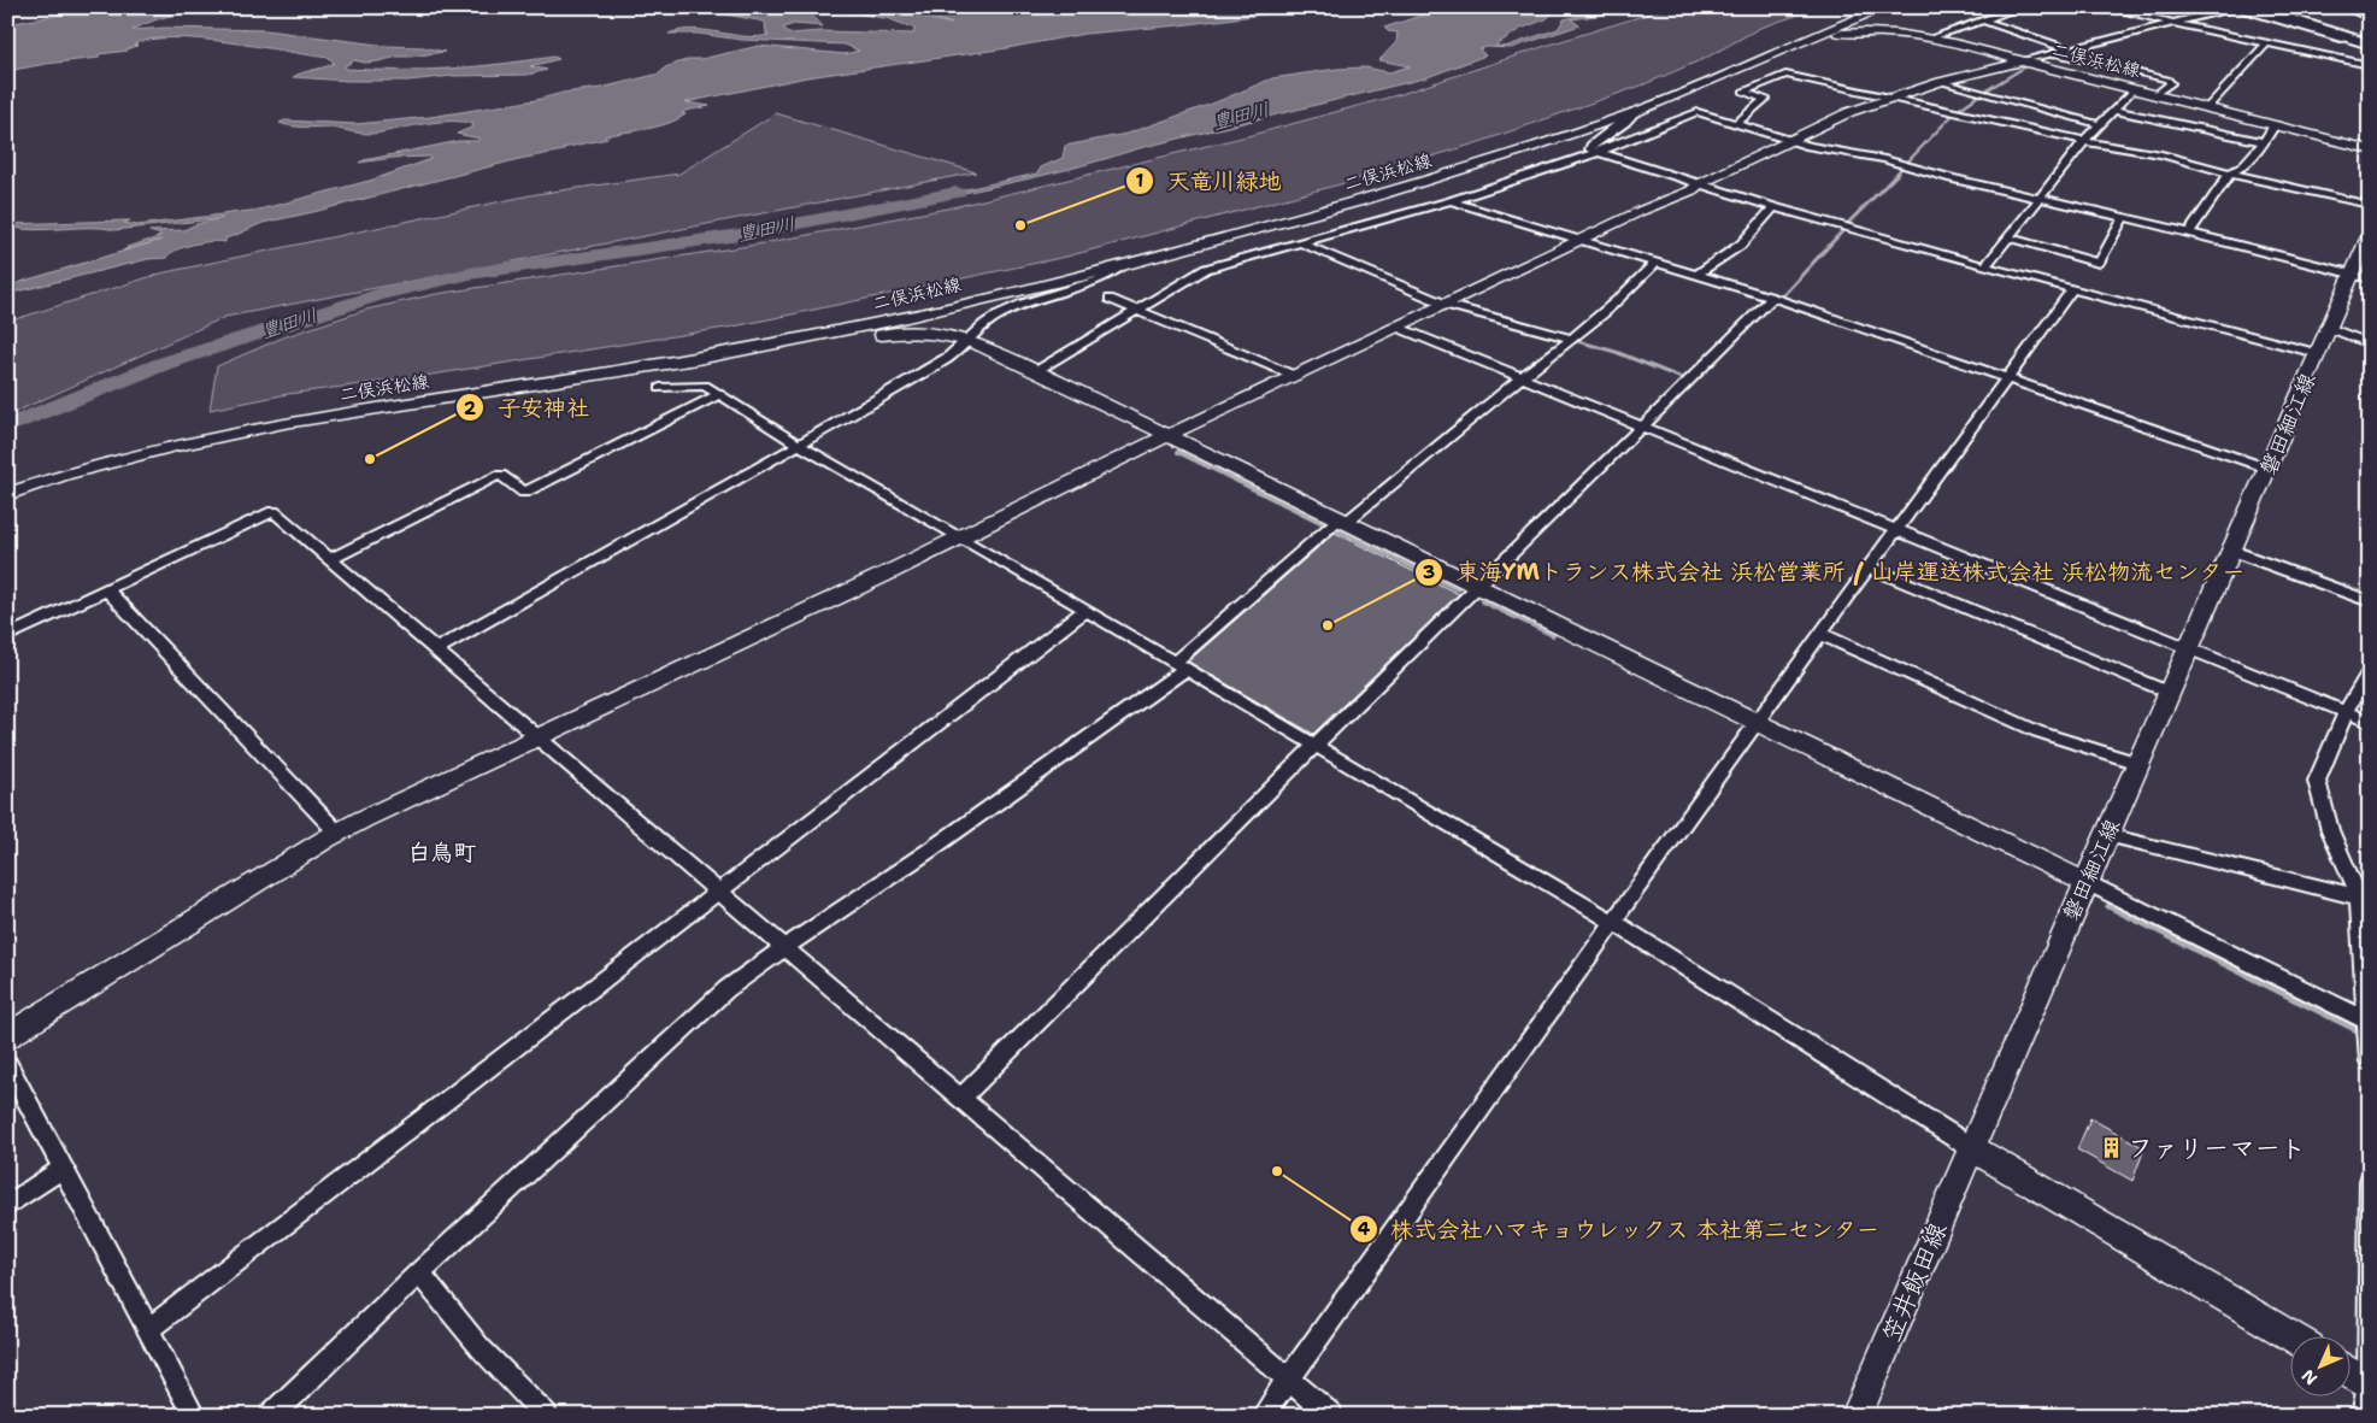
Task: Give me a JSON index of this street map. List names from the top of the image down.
{
  "streets": {
    "main road": ["二俣浜松線", "磐田細江線", "笠井飯田線"]
  },
  "crossings": [
    ["磐田細江線", "笠井飯田線"]
  ],
  "districts": ["白鳥町"],
  "water": ["豊田川"],
  "places": {
    "other": [
      "天竜川緑地",
      "子安神社",
      "東海YMトランス株式会社 浜松営業所 / 山岸運送株式会社 浜松物流センター",
      "株式会社ハマキョウレックス 本社第二センター"
    ],
    "building": ["ファリーマート"]
  },
  "north": "bottom left"
}
